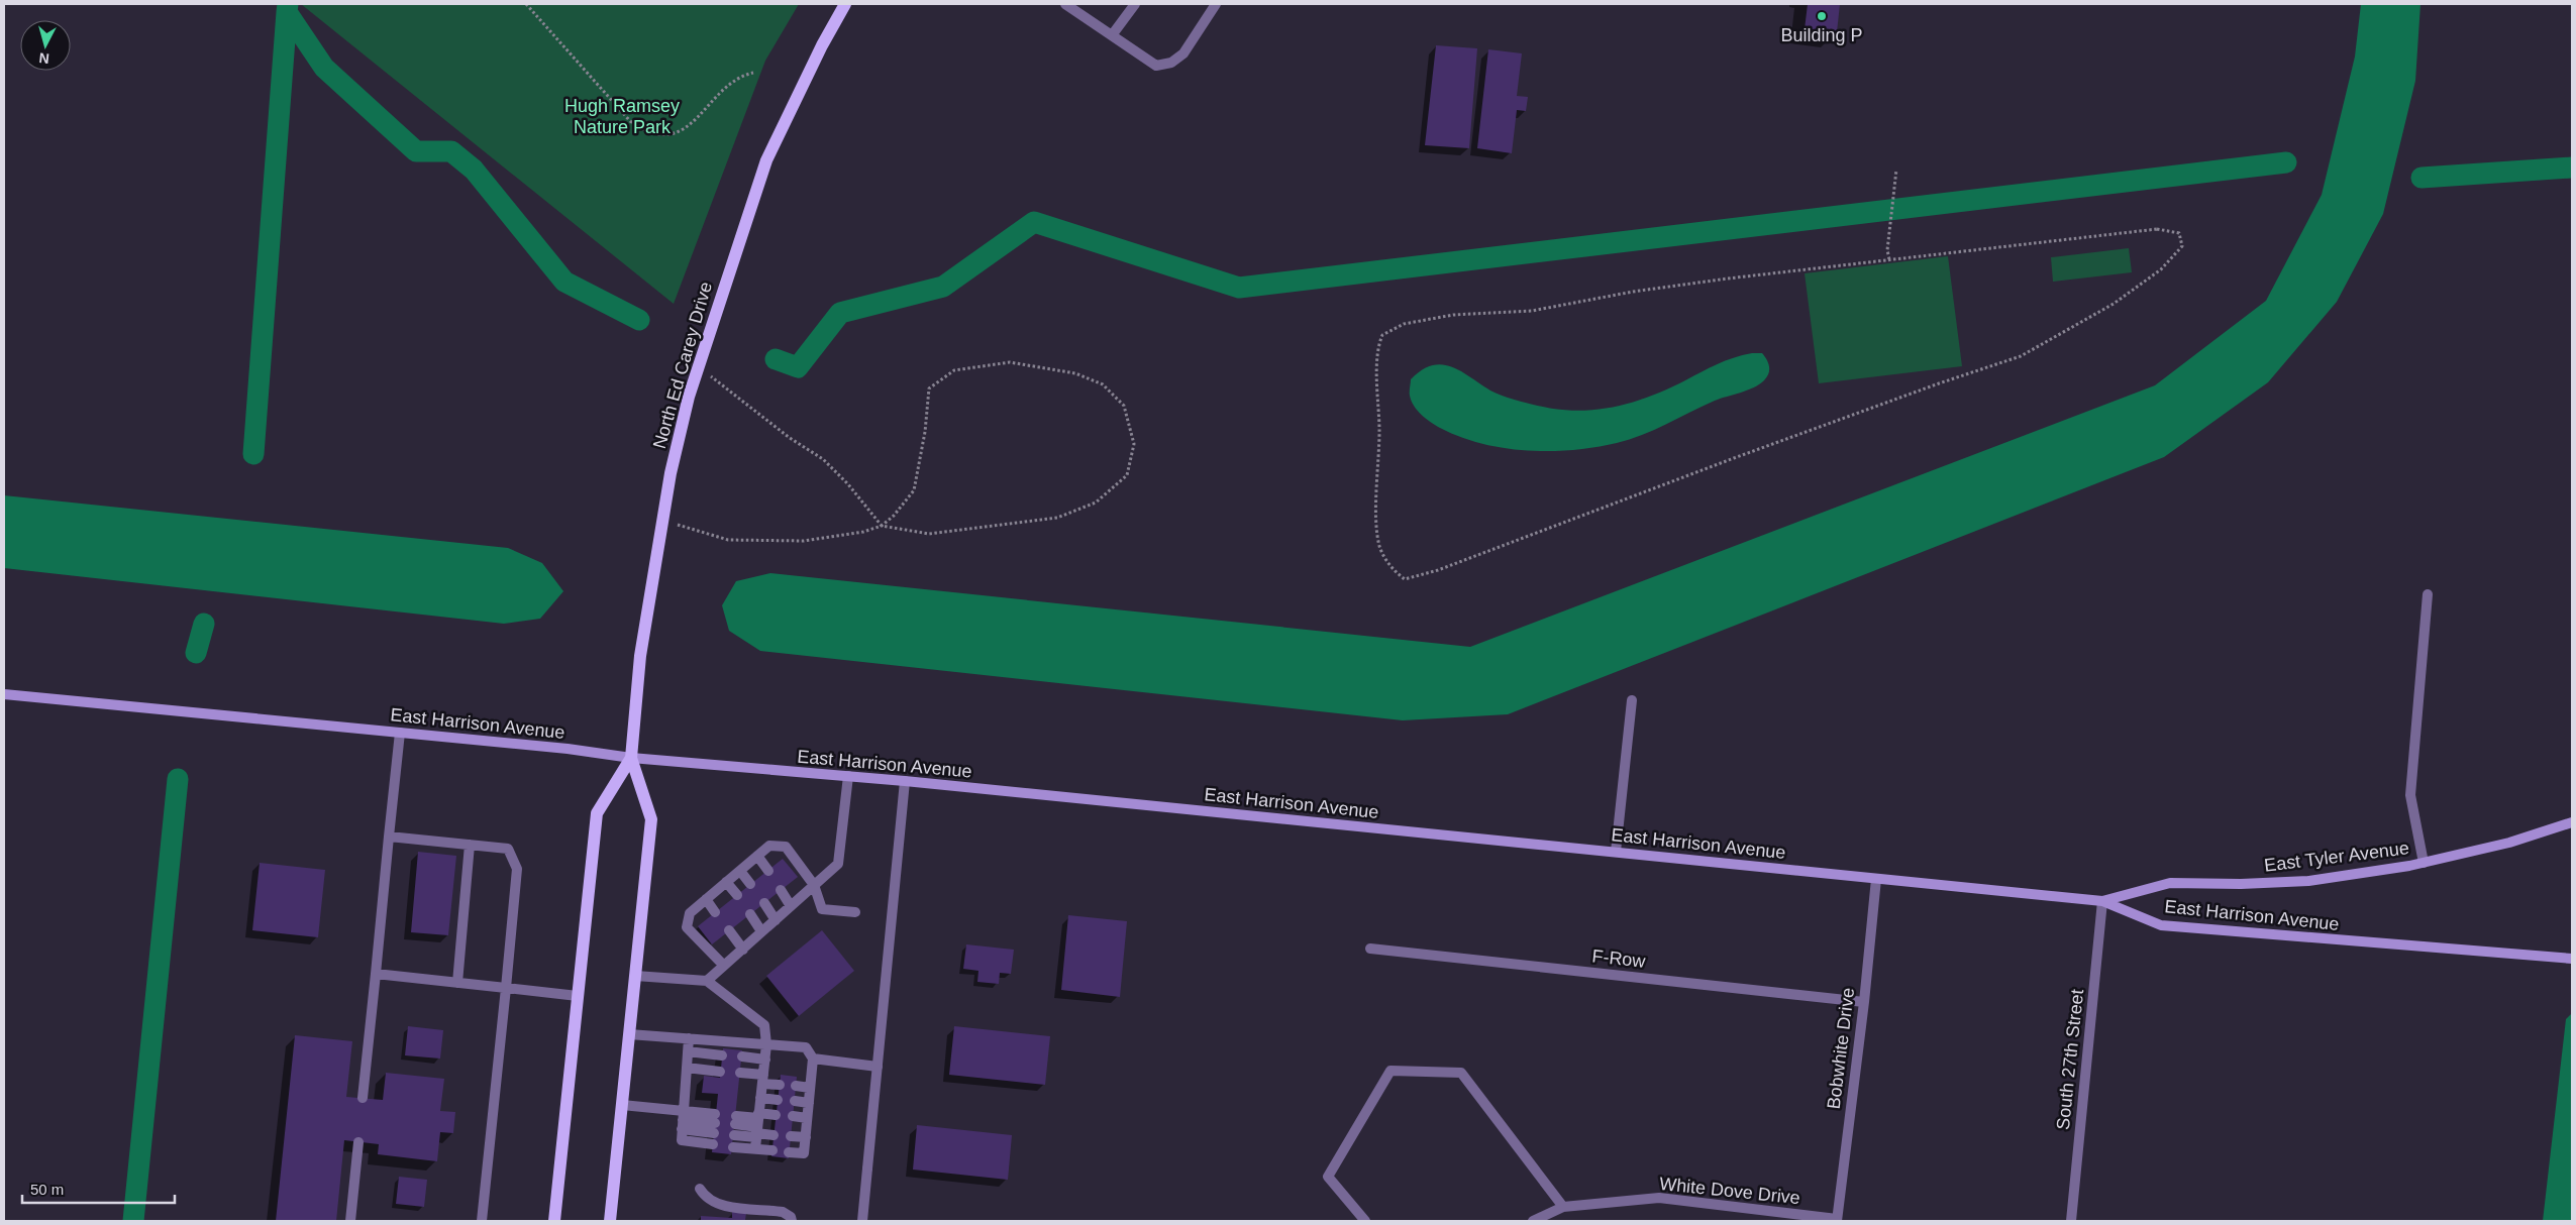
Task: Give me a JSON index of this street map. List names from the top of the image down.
{
  "streets": {
    "main road": ["North Ed Carey Drive", "East Harrison Avenue", "East Tyler Avenue"],
    "street": [
      "F-Row",
      "Bobwhite Drive",
      "South 27th Street",
      "White Dove Drive"
    ]
  },
  "crossings": [
    ["North Ed Carey Drive", "East Harrison Avenue"],
    ["East Harrison Avenue", "East Tyler Avenue"],
    ["East Harrison Avenue", "Bobwhite Drive"],
    ["East Harrison Avenue", "South 27th Street"],
    ["East Tyler Avenue", "South 27th Street"],
    ["F-Row", "Bobwhite Drive"],
    ["Bobwhite Drive", "White Dove Drive"]
  ],
  "parks": ["Hugh Ramsey Nature Park"],
  "places": ["Building P"],
  "scale_bar": "50 m",
  "north": "bottom"
}
